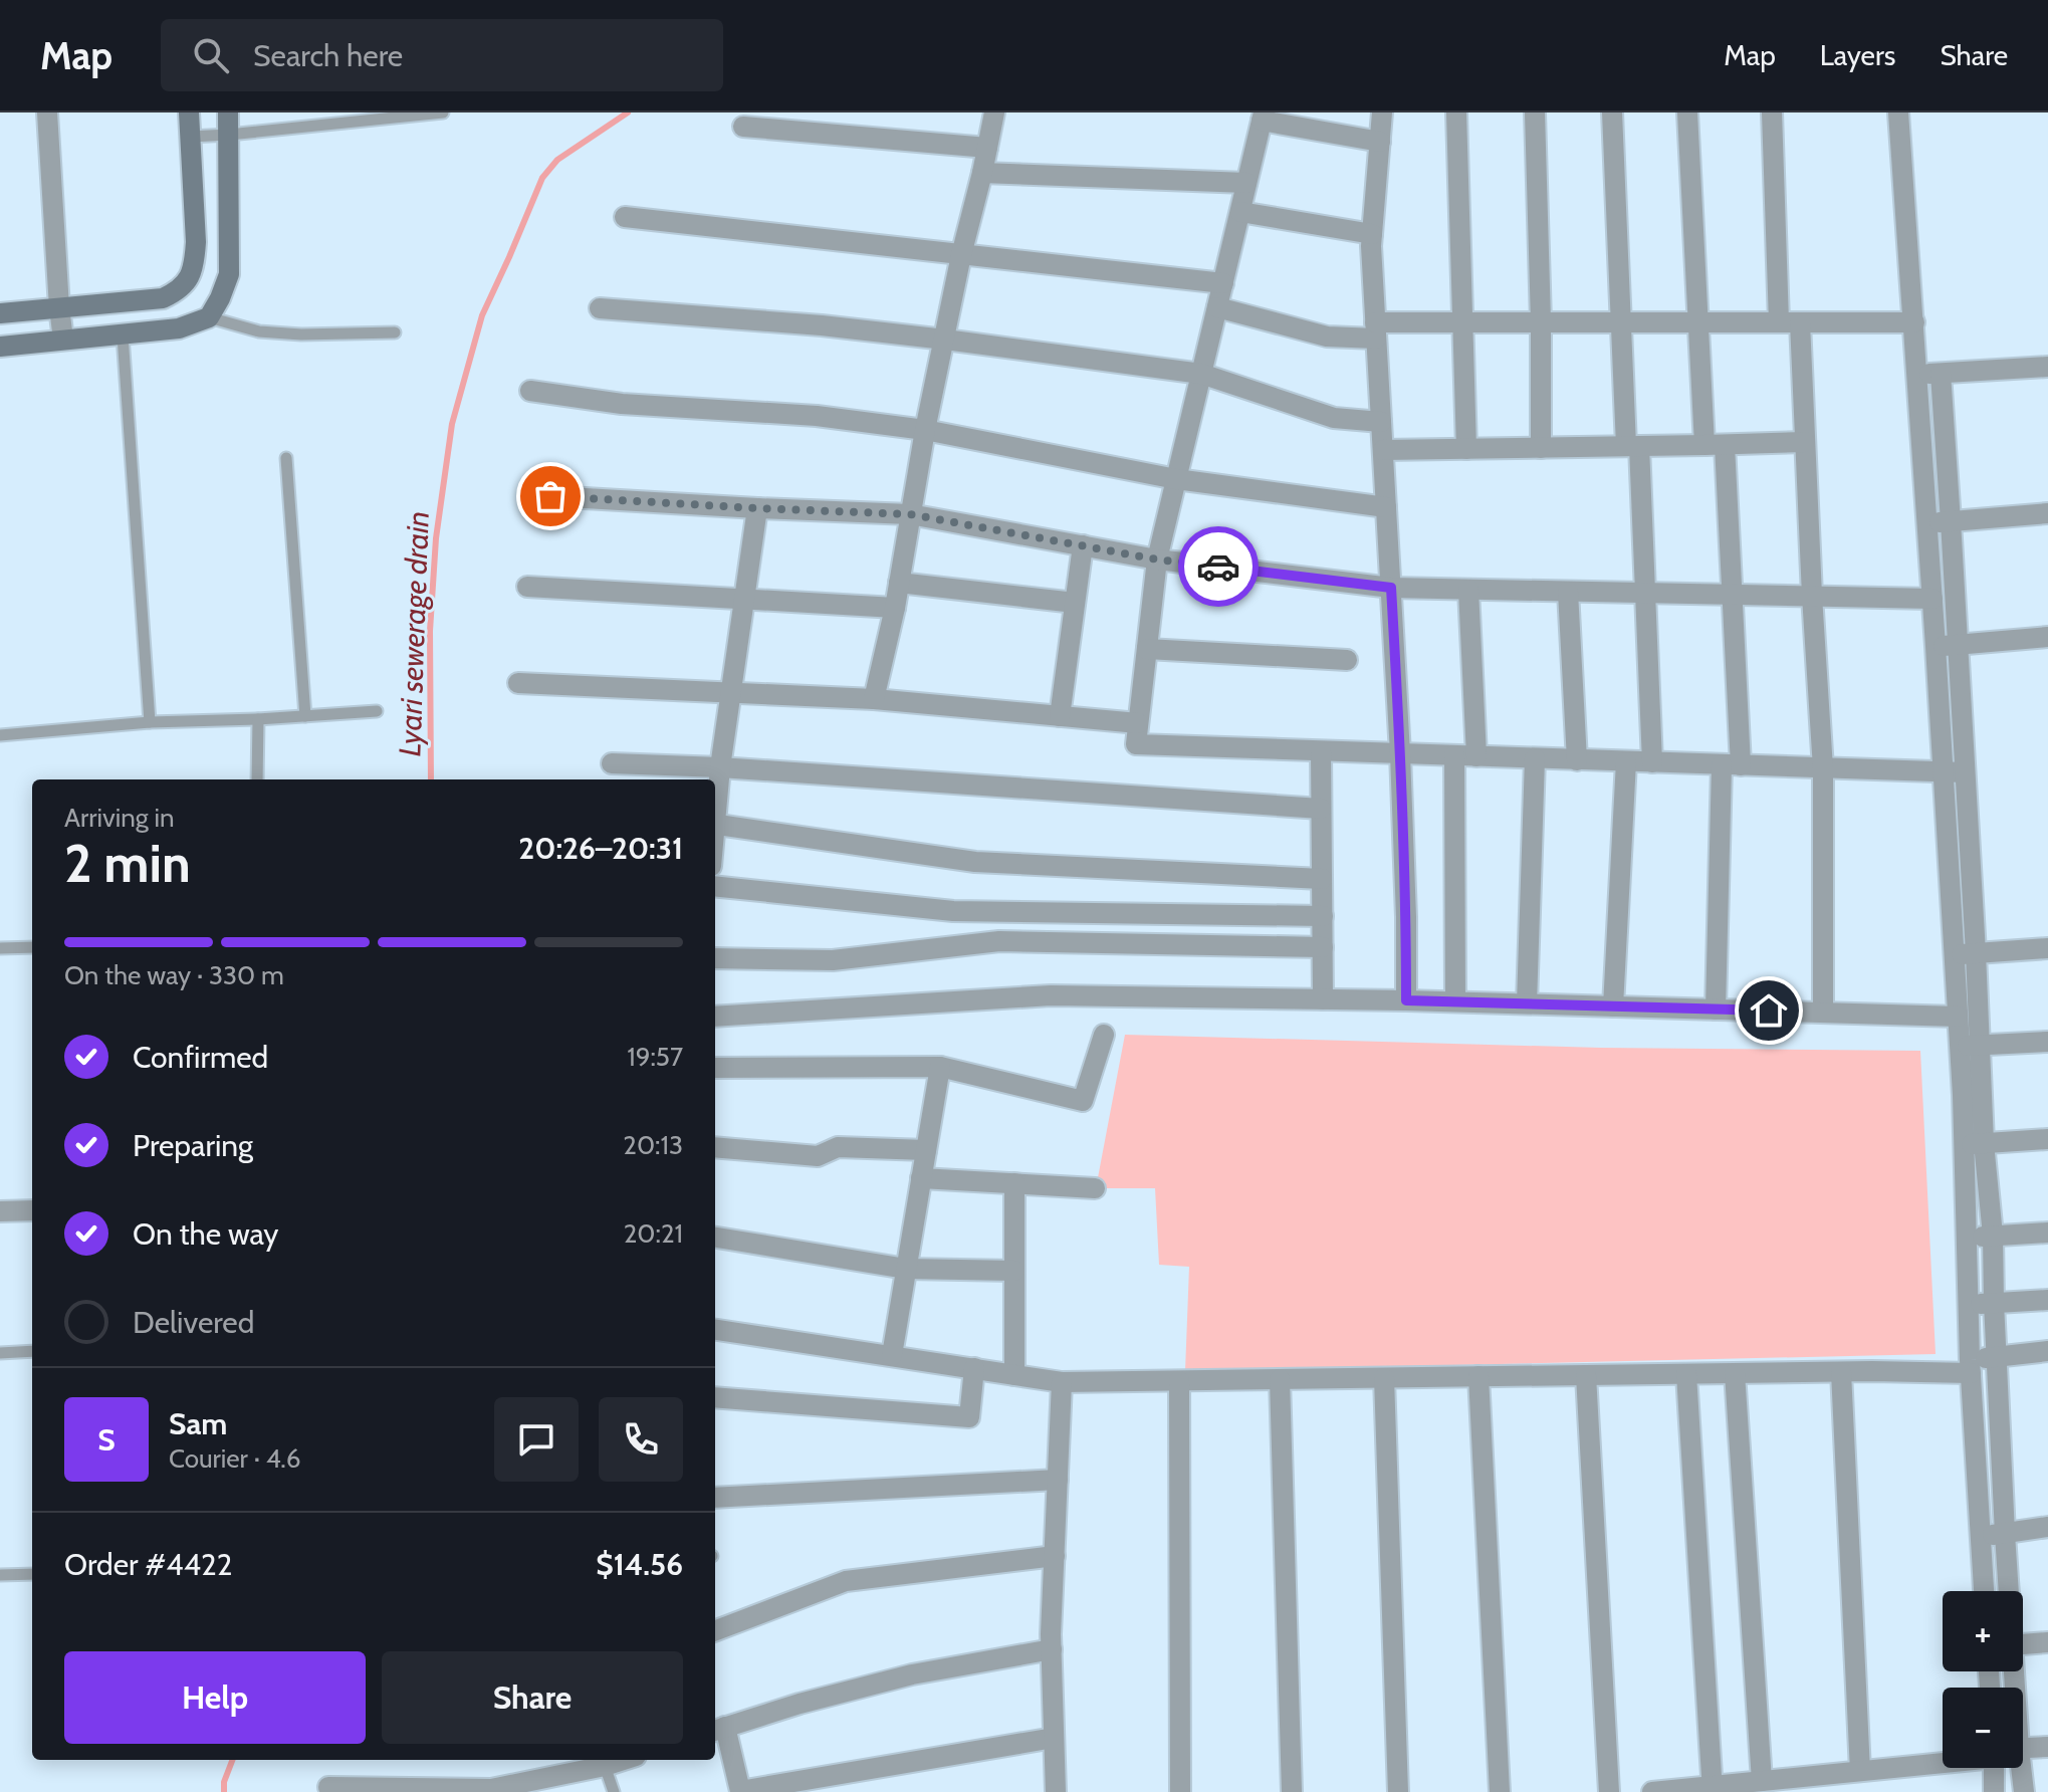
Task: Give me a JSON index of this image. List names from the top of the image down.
{
  "water": ["Lyari sewerage drain"],
  "page": {
    "header": "Map",
    "search": "Search here",
    "nav": ["Map", "Layers", "Share"],
    "heading": ["2 min", "Arriving in", "20:26–20:31"],
    "panel": [
      "Sam",
      "Courier · 4.6",
      "Order #4422",
      "$14.56"
    ],
    "bar": "On the way · 330 m",
    "list": [
      ["Confirmed", "19:57"],
      ["Preparing", "20:13"],
      ["On the way", "20:21"],
      "Delivered"
    ],
    "round": "S",
    "map_buttons": ["+", "−"],
    "buttons": ["Help", "Share"]
  }
}
